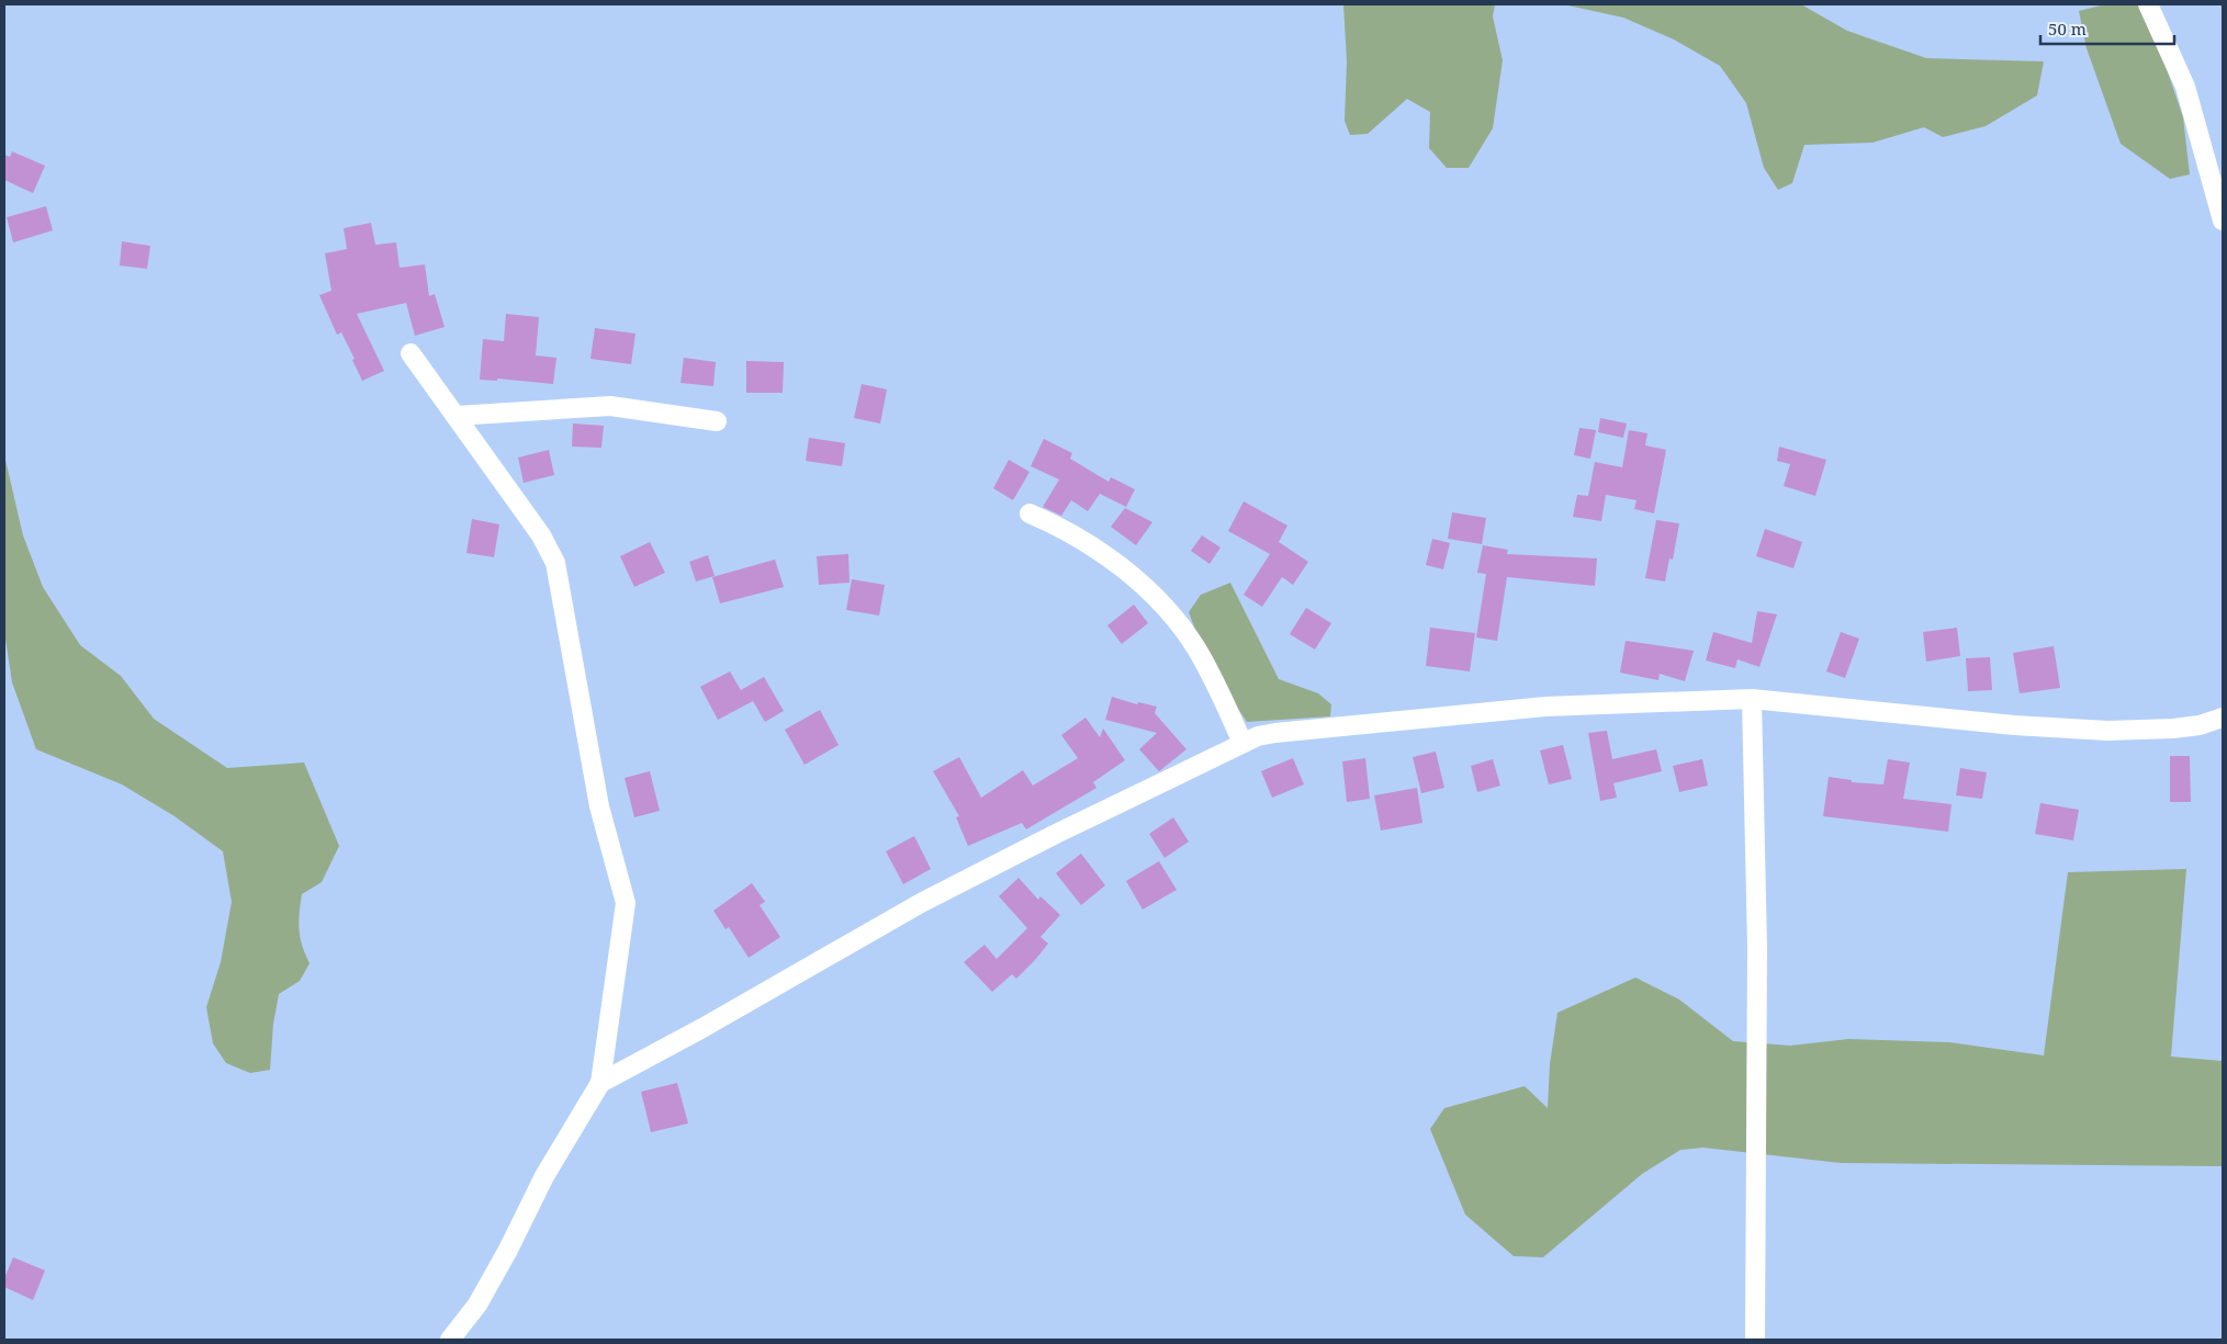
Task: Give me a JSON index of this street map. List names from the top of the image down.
{
  "scale_bar": "50 m"
}
